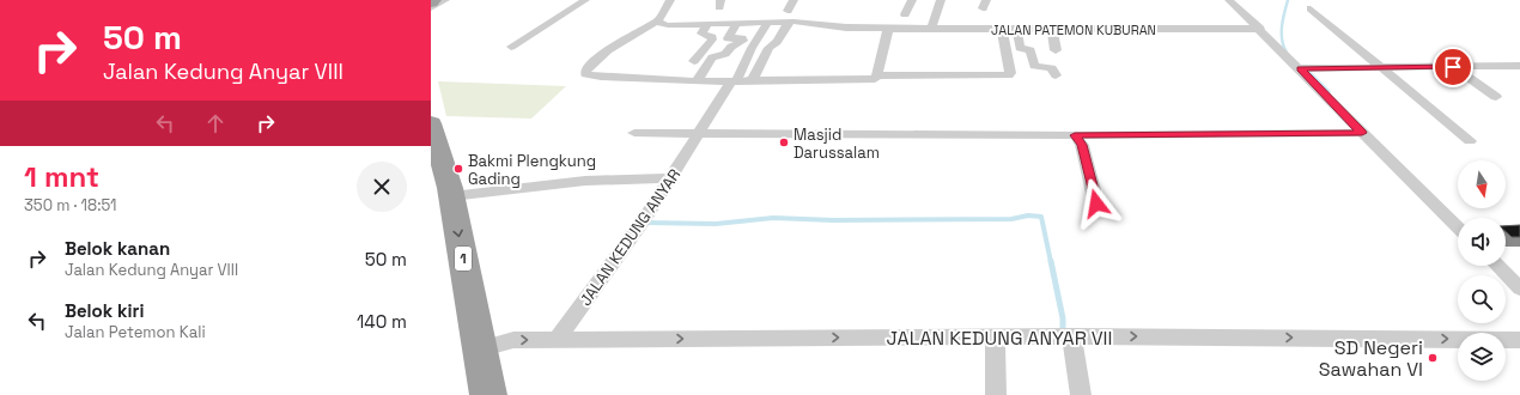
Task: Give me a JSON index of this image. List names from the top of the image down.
{
  "streets": {
    "highway": ["1"],
    "street": ["JALAN PATEMON KUBURAN", "JALAN KEDUNG ANYAR", "JALAN KEDUNG ANYAR VII"]
  },
  "crossings": [
    ["JALAN KEDUNG ANYAR", "JALAN KEDUNG ANYAR VII"],
    ["1", "JALAN KEDUNG ANYAR VII"]
  ],
  "one_way": ["JALAN KEDUNG ANYAR VII"],
  "places": ["Masjid Darussalam", "Bakmi Plengkung Gading", "SD Negeri Sawahan VI"],
  "north": "bottom",
  "page": {
    "turn": ["50 m", "Jalan Kedung Anyar VIII"],
    "heading": ["1 mnt", "350 m · 18:51"],
    "list": [
      {
        "name": "Belok kanan",
        "note": "Jalan Kedung Anyar VIII",
        "value": "50 m"
      },
      {
        "name": "Belok kiri",
        "note": "Jalan Petemon Kali",
        "value": "140 m"
      }
    ]
  }
}
